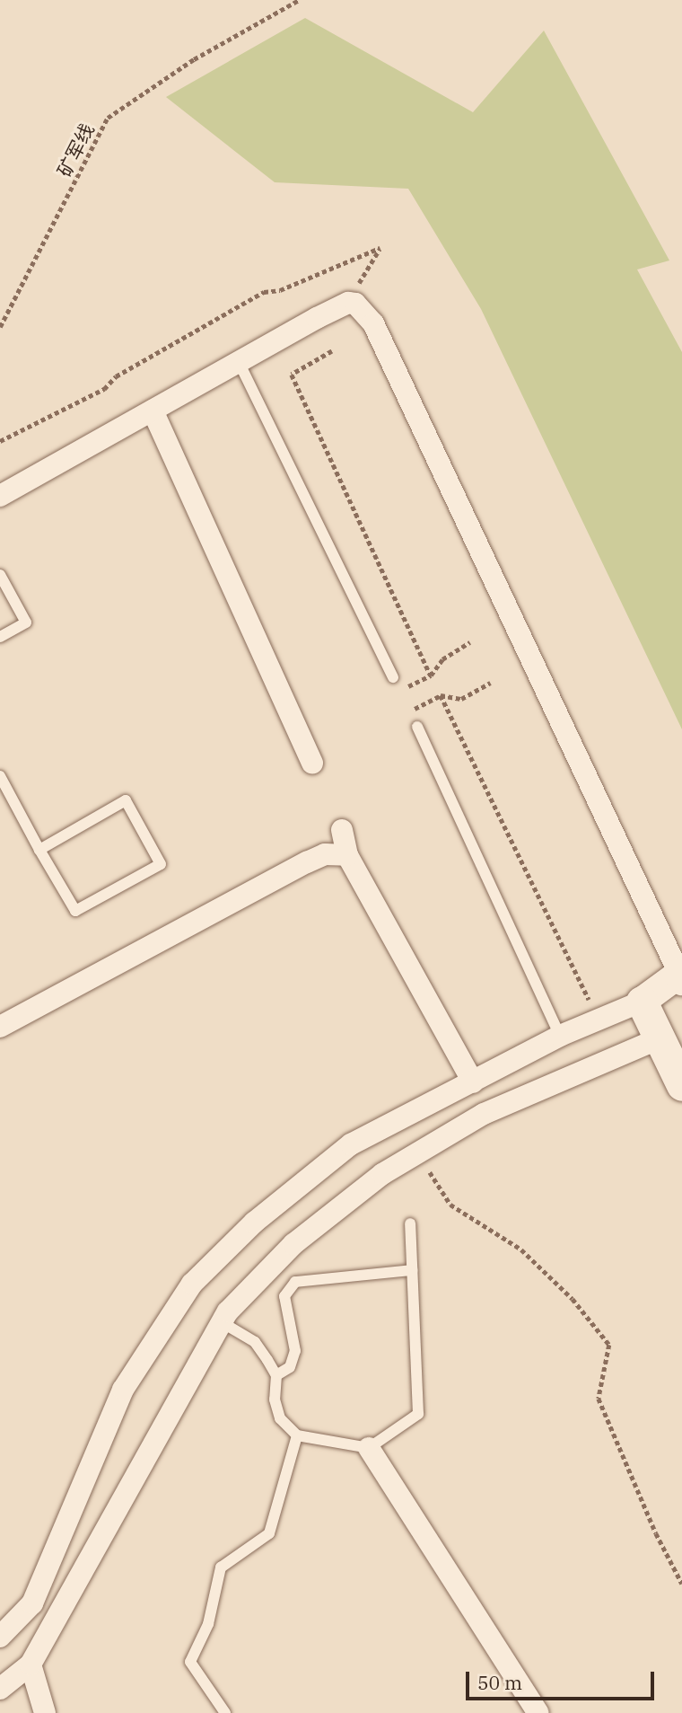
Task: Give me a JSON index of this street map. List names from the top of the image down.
{
  "streets": {
    "path": ["矿军线"]
  },
  "scale_bar": "50 m"
}
